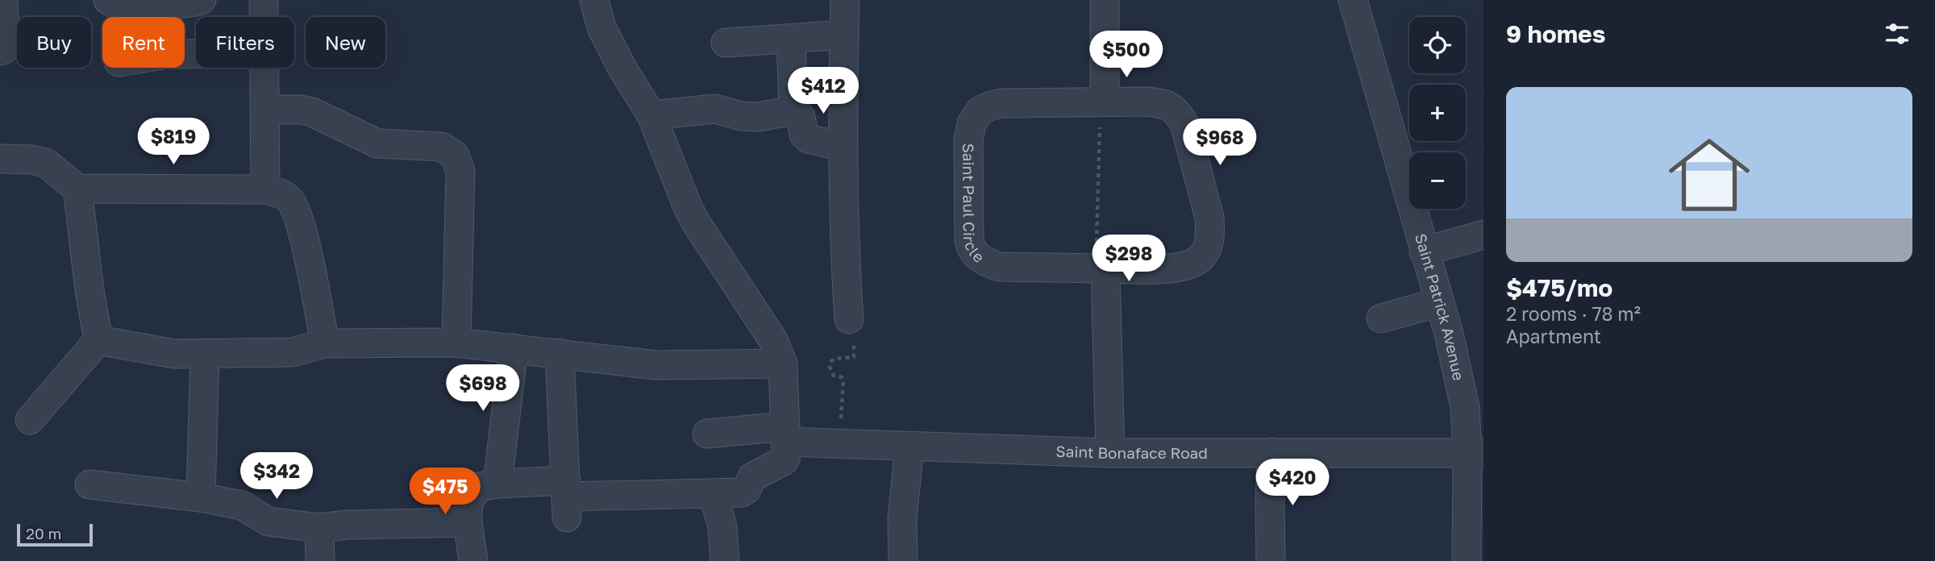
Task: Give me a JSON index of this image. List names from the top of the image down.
{
  "streets": {
    "street": ["Saint Paul Circle", "Saint Patrick Avenue", "Saint Bonaface Road"]
  },
  "crossings": [
    ["Saint Patrick Avenue", "Saint Bonaface Road"]
  ],
  "scale_bar": "20 m",
  "page": {
    "heading": "9 homes",
    "map_buttons": ["+", "−"],
    "chip": [
      "Buy",
      "Rent",
      "Filters",
      "New"
    ],
    "price": [
      "$500",
      "$412",
      "$819",
      "$968",
      "$298",
      "$698",
      "$342",
      "$420",
      "$475"
    ],
    "list": [
      {
        "name": "$475/mo",
        "note": "2 rooms · 78 m² · Apartment"
      }
    ],
    "scale": "20 m"
  }
}
